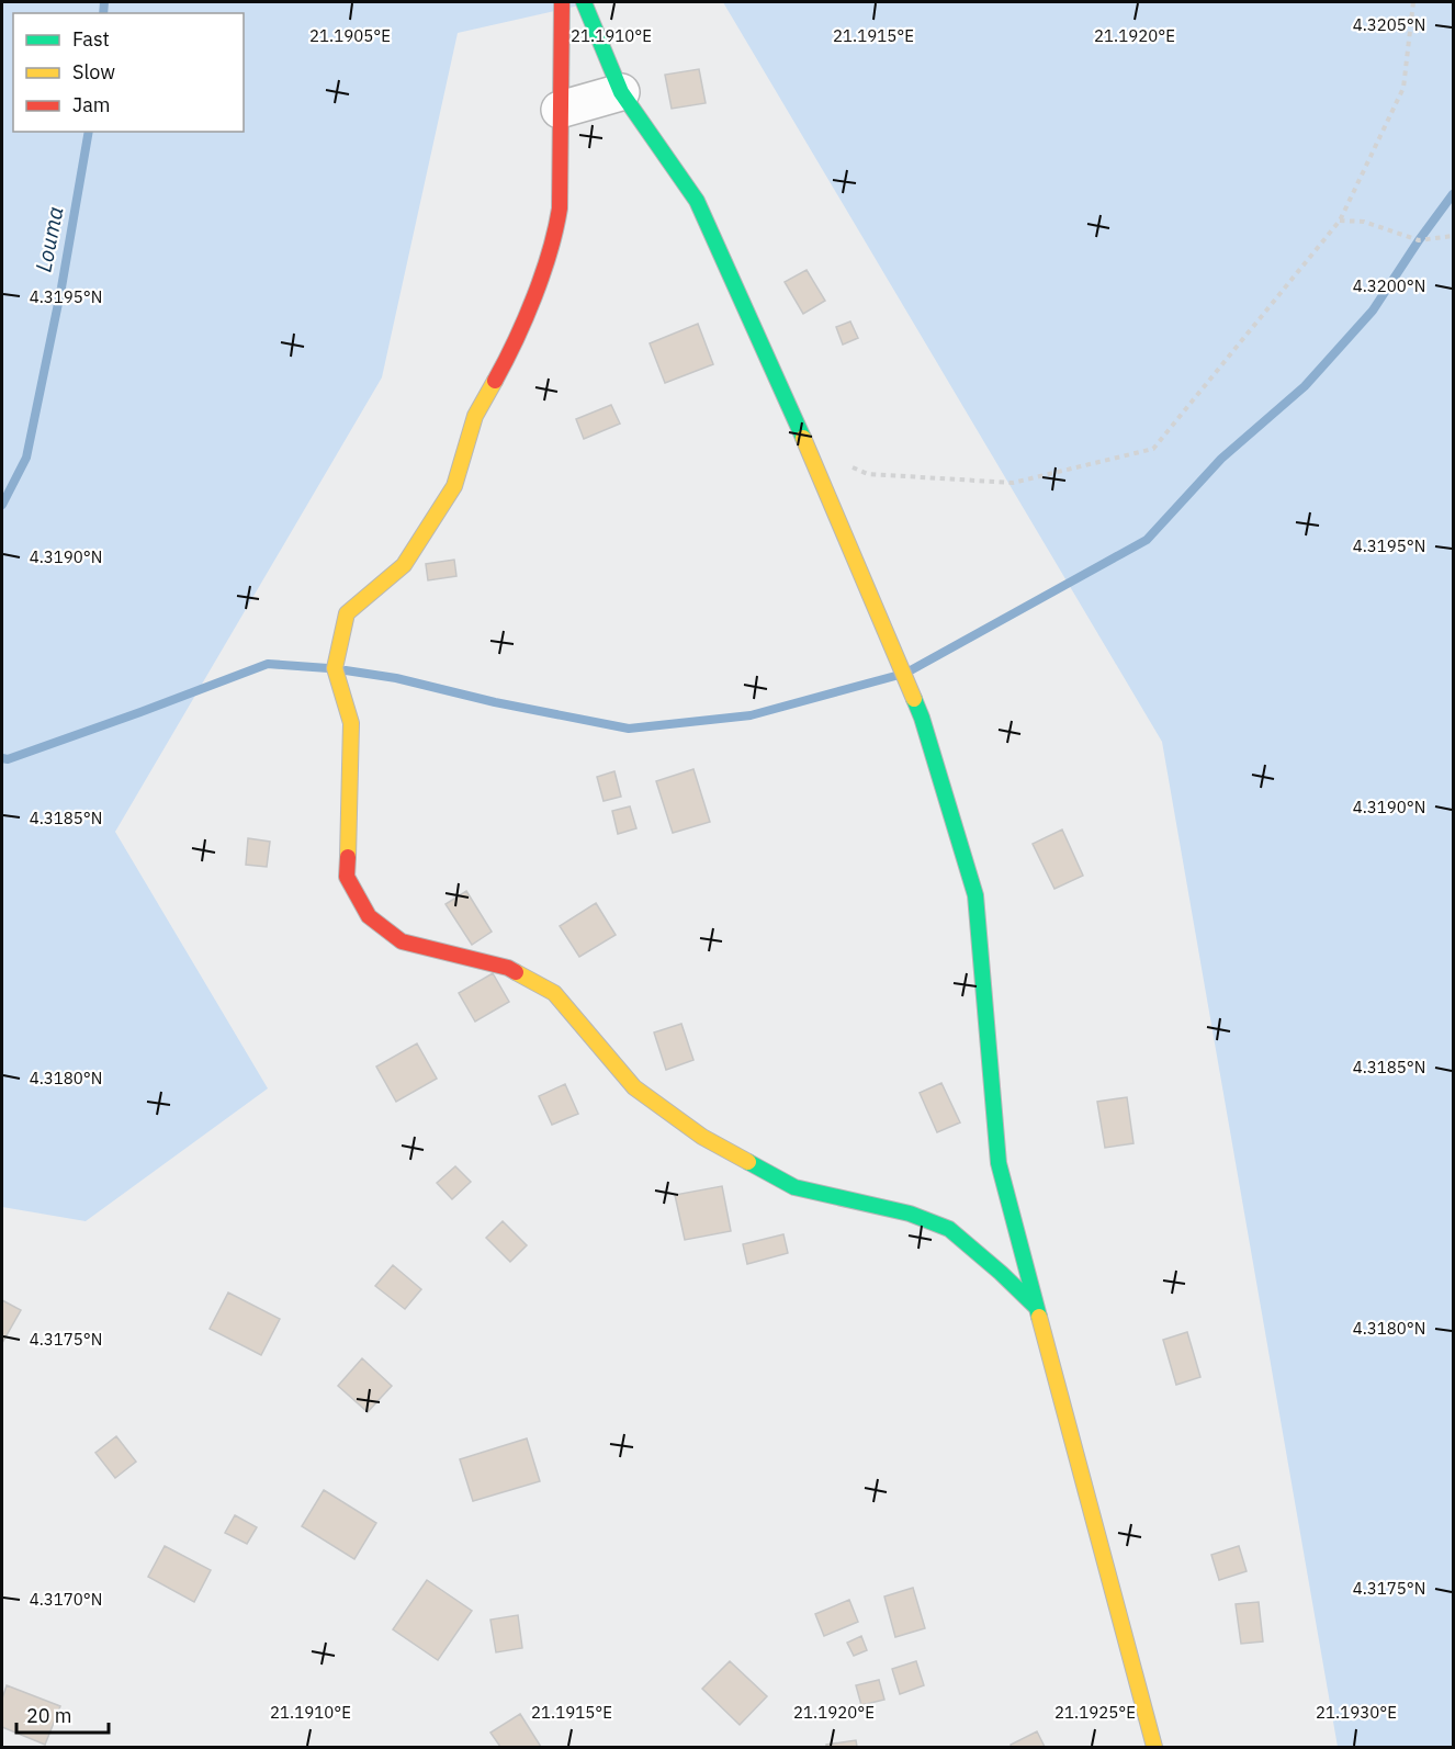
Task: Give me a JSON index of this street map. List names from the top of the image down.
{
  "water": ["Louma"],
  "legend": ["Fast", "Slow", "Jam"],
  "scale_bar": "20 m",
  "coordinates": [
    "4.3205°N",
    "21.1905°E",
    "21.1910°E",
    "21.1915°E",
    "21.1920°E",
    "4.3200°N",
    "4.3195°N",
    "4.3190°N",
    "4.3185°N",
    "4.3180°N",
    "4.3175°N",
    "4.3170°N",
    "21.1925°E",
    "21.1930°E"
  ]
}
